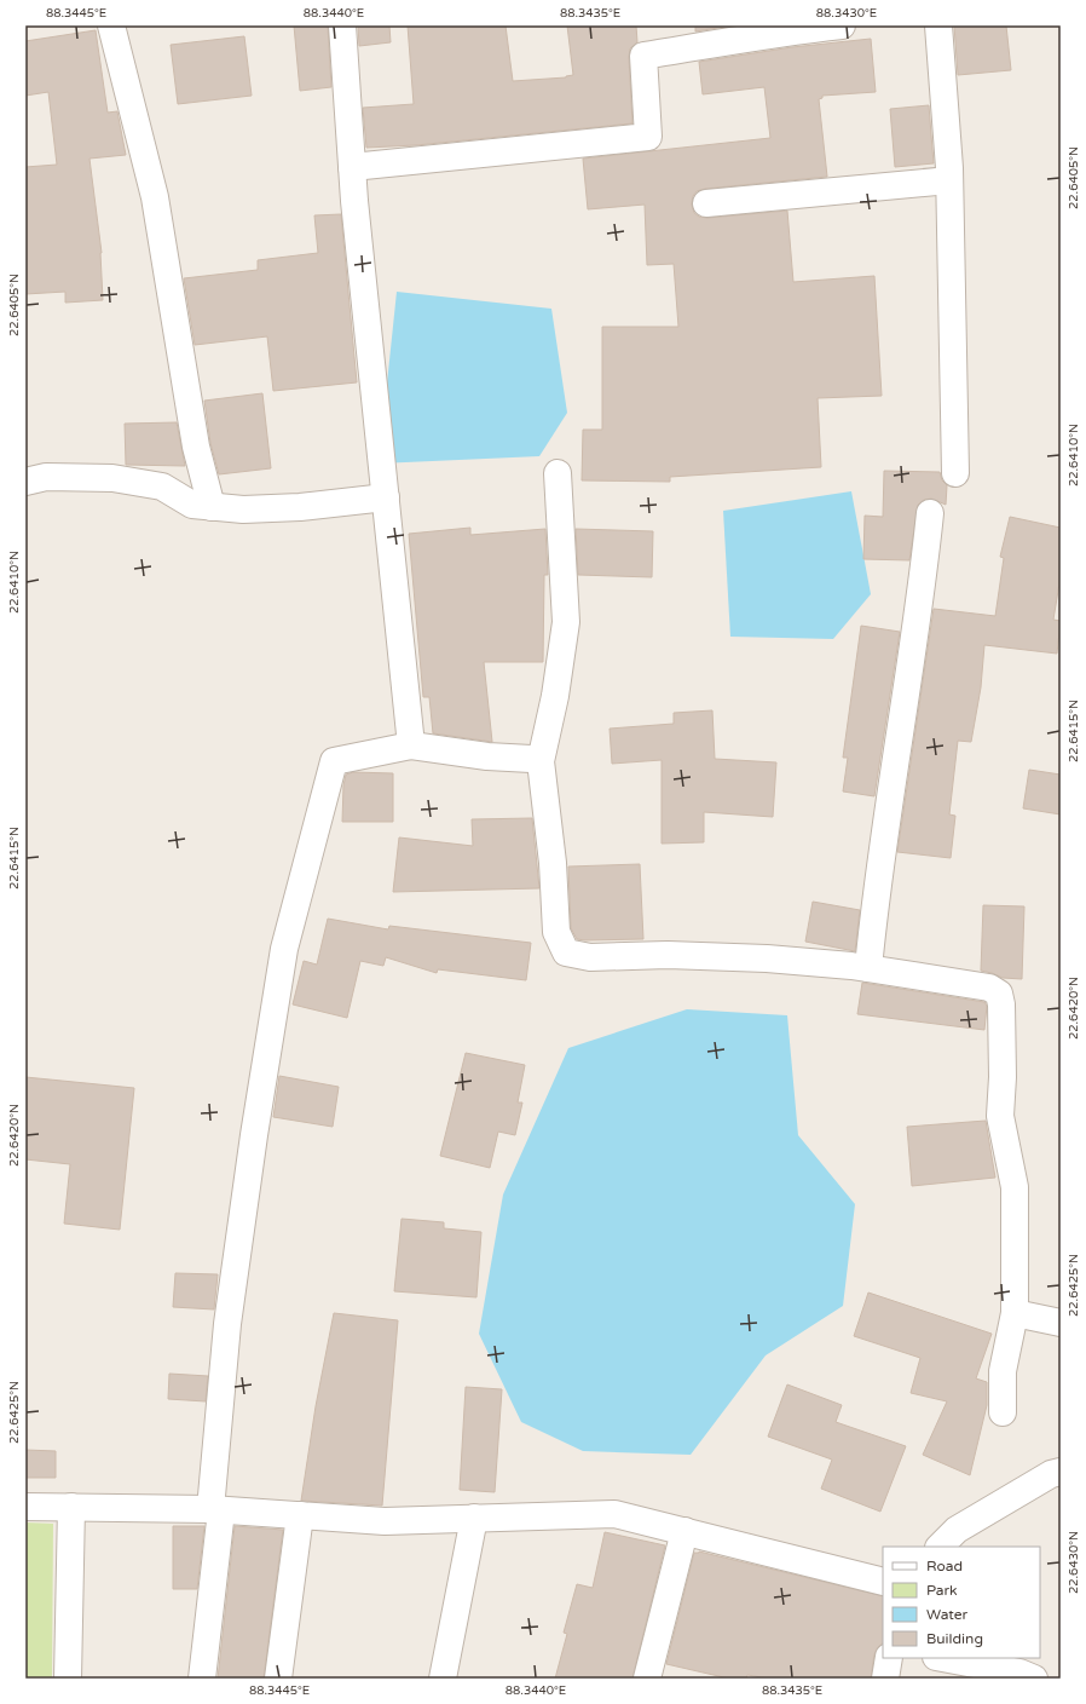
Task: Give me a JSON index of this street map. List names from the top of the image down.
{
  "legend": [
    "Road",
    "Park",
    "Water",
    "Building"
  ],
  "coordinates": [
    "88.3445°E",
    "88.3440°E",
    "88.3435°E",
    "88.3430°E",
    "22.6405°N",
    "22.6410°N",
    "22.6415°N",
    "22.6420°N",
    "22.6425°N",
    "22.6430°N"
  ]
}
